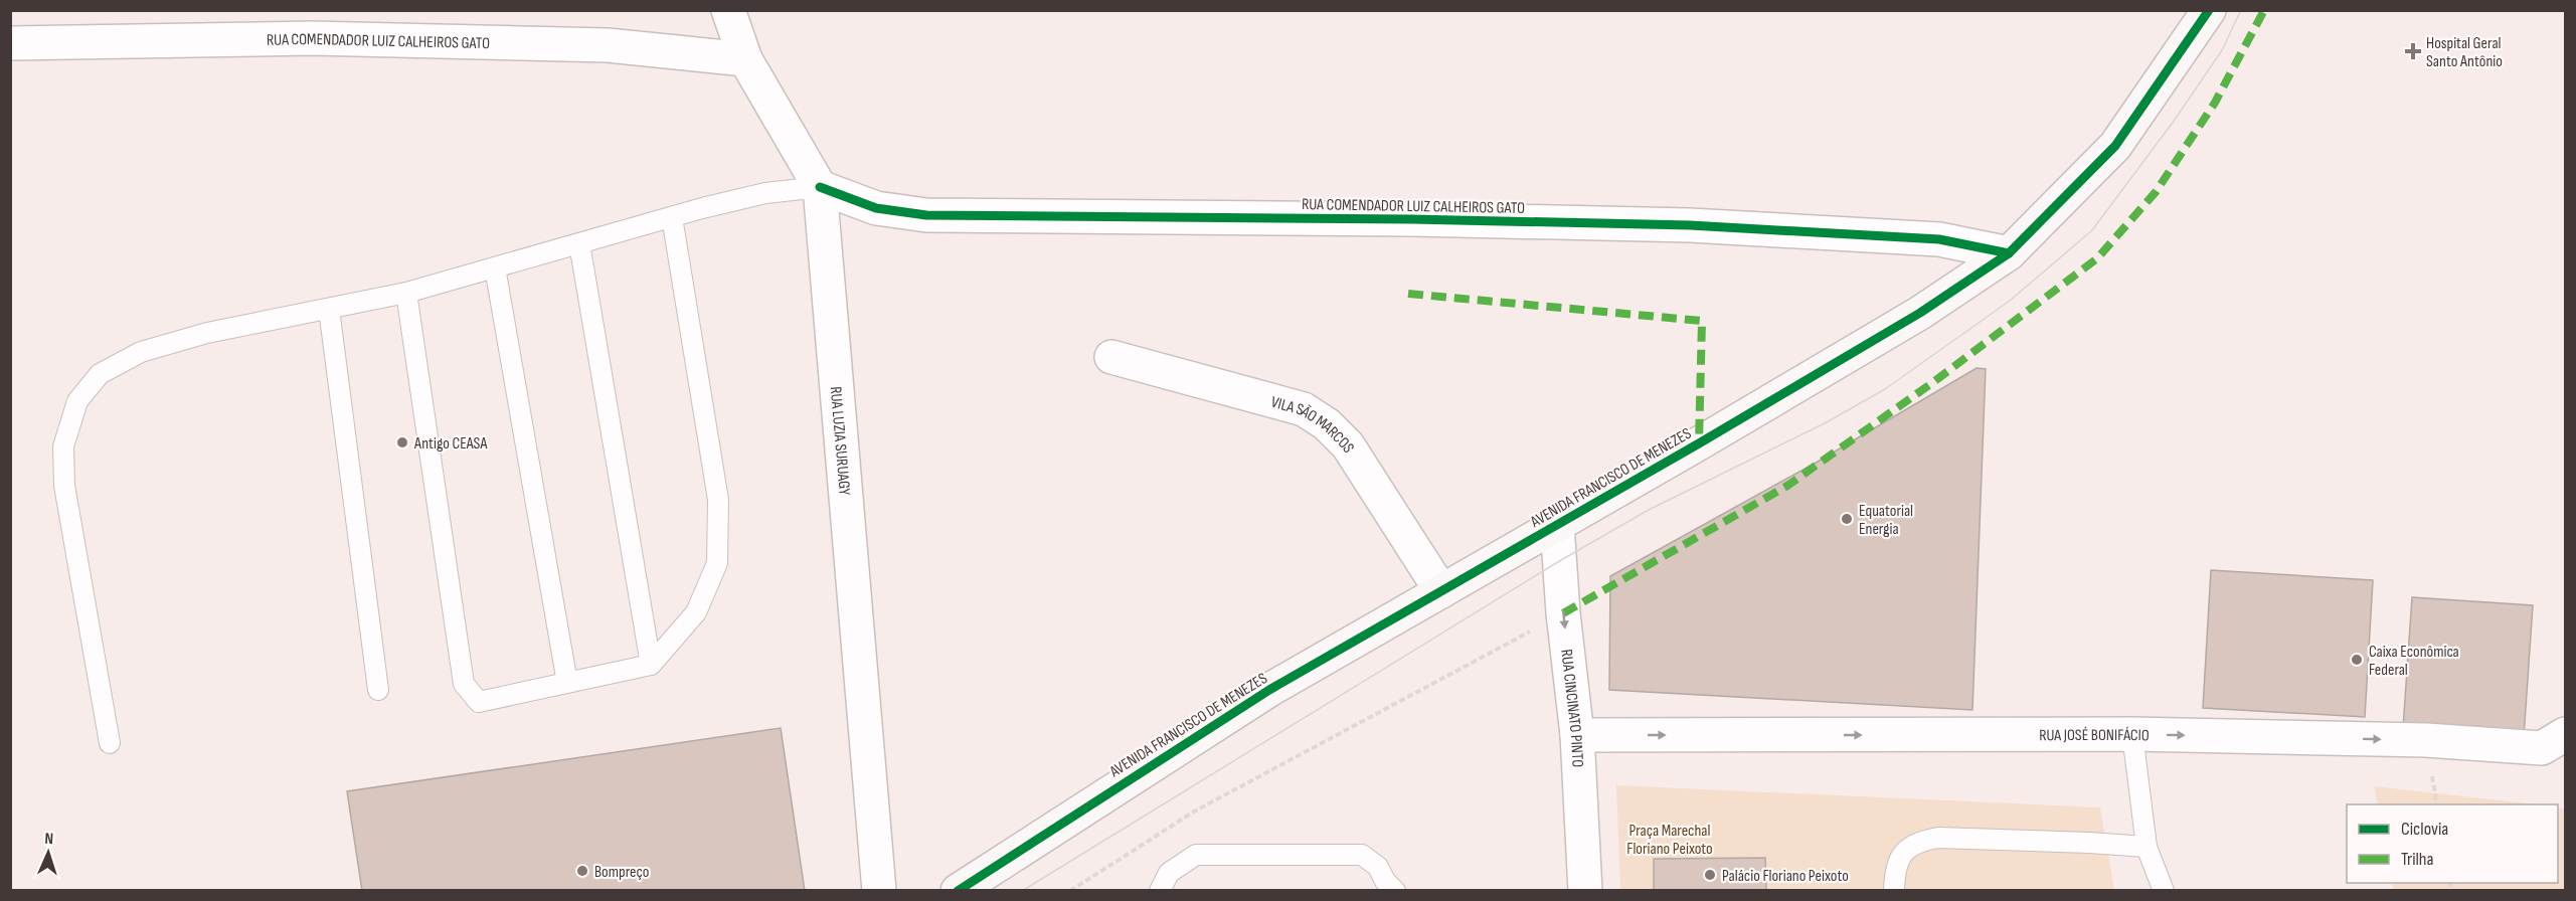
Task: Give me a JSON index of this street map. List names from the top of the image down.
{
  "streets": {
    "street": [
      "RUA COMENDADOR LUIZ CALHEIROS GATO",
      "VILA SÃO MARCOS",
      "RUA LUZIA SURUAGY",
      "AVENIDA FRANCISCO DE MENEZES",
      "RUA CINCINATO PINTO",
      "RUA JOSÉ BONIFÁCIO"
    ]
  },
  "crossings": [
    ["RUA COMENDADOR LUIZ CALHEIROS GATO", "RUA LUZIA SURUAGY"],
    ["RUA COMENDADOR LUIZ CALHEIROS GATO", "AVENIDA FRANCISCO DE MENEZES"],
    ["VILA SÃO MARCOS", "AVENIDA FRANCISCO DE MENEZES"],
    ["AVENIDA FRANCISCO DE MENEZES", "RUA CINCINATO PINTO"],
    ["RUA CINCINATO PINTO", "RUA JOSÉ BONIFÁCIO"]
  ],
  "one_way": ["RUA JOSÉ BONIFÁCIO"],
  "parks": ["Praça Marechal Floriano Peixoto"],
  "places": {
    "health": ["Hospital Geral Santo Antônio"],
    "other": [
      "Antigo CEASA",
      "Equatorial Energia",
      "Caixa Econômica Federal",
      "Bompreço",
      "Palácio Floriano Peixoto"
    ]
  },
  "legend": ["Ciclovia", "Trilha"],
  "north": "top"
}
